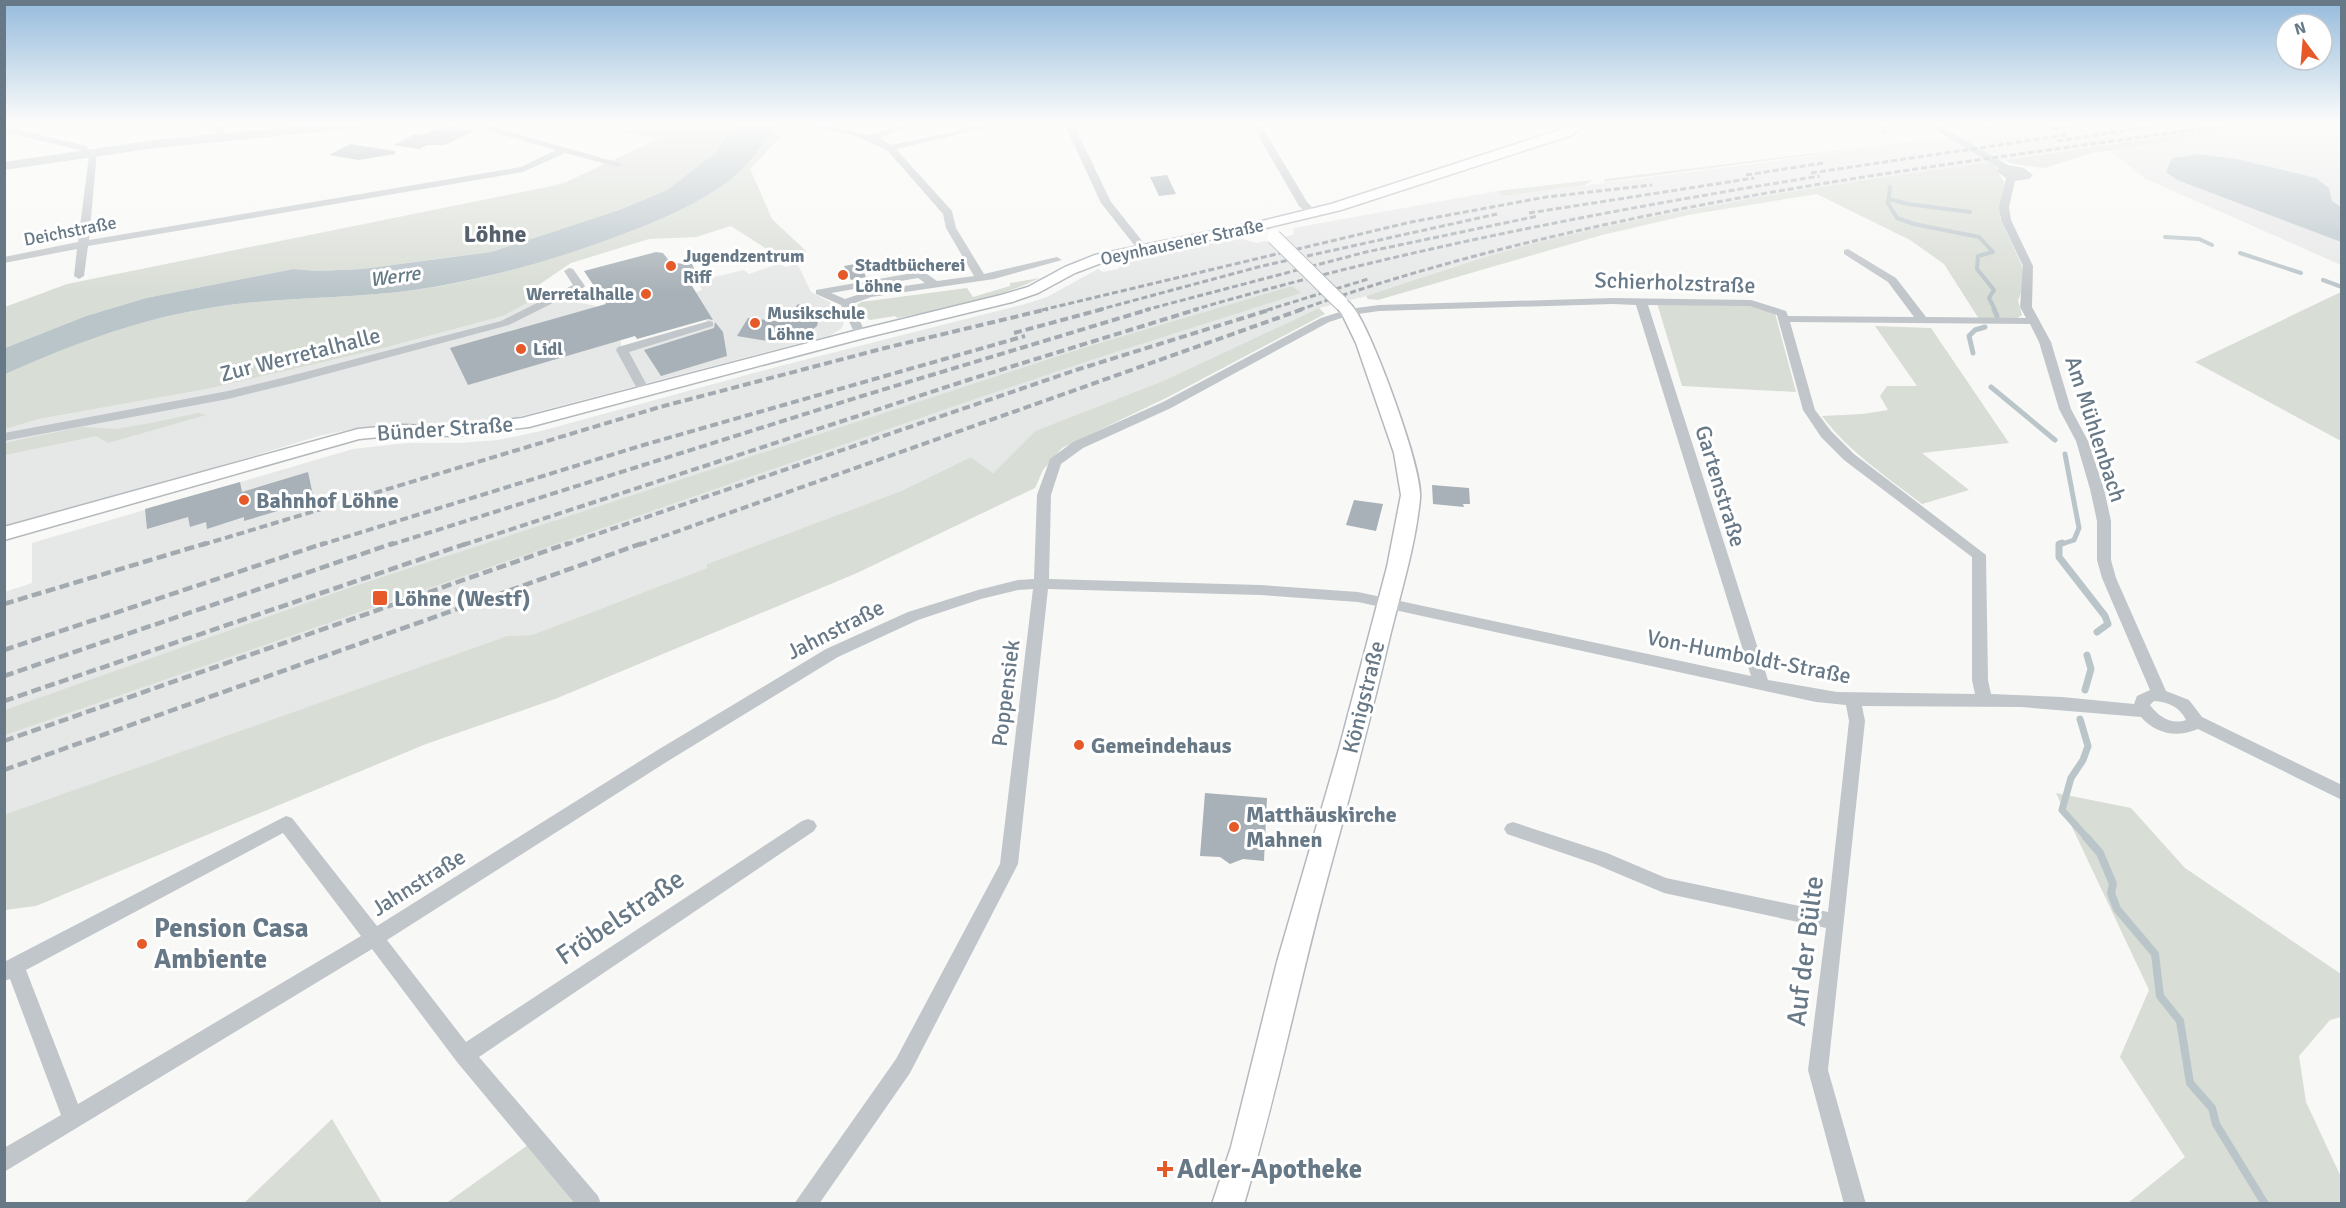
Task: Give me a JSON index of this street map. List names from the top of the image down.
{
  "streets": {
    "main road": ["Oeynhausener Straße", "Bünder Straße", "Königstraße"],
    "street": [
      "Deichstraße",
      "Schierholzstraße",
      "Zur Werretalhalle",
      "Am Mühlenbach",
      "Gartenstraße",
      "Jahnstraße",
      "Von-Humboldt-Straße",
      "Poppensiek",
      "Fröbelstraße",
      "Auf der Bülte"
    ]
  },
  "crossings": [
    ["Oeynhausener Straße", "Bünder Straße"],
    ["Oeynhausener Straße", "Königstraße"],
    ["Schierholzstraße", "Gartenstraße"],
    ["Schierholzstraße", "Poppensiek"],
    ["Schierholzstraße", "Königstraße"],
    ["Gartenstraße", "Von-Humboldt-Straße"],
    ["Jahnstraße", "Von-Humboldt-Straße"],
    ["Jahnstraße", "Poppensiek"],
    ["Jahnstraße", "Königstraße"],
    ["Von-Humboldt-Straße", "Königstraße"],
    ["Von-Humboldt-Straße", "Auf der Bülte"],
    ["Poppensiek", "Königstraße"]
  ],
  "districts": ["Löhne"],
  "water": ["Werre"],
  "places": {
    "other": [
      "Jugendzentrum Riff",
      "Stadtbücherei Löhne",
      "Werretalhalle",
      "Musikschule Löhne",
      "Lidl",
      "Bahnhof Löhne",
      "Gemeindehaus",
      "Matthäuskirche Mahnen",
      "Pension Casa Ambiente"
    ],
    "transit": ["Löhne (Westf)"],
    "health": ["Adler-Apotheke"]
  },
  "north": "top"
}
